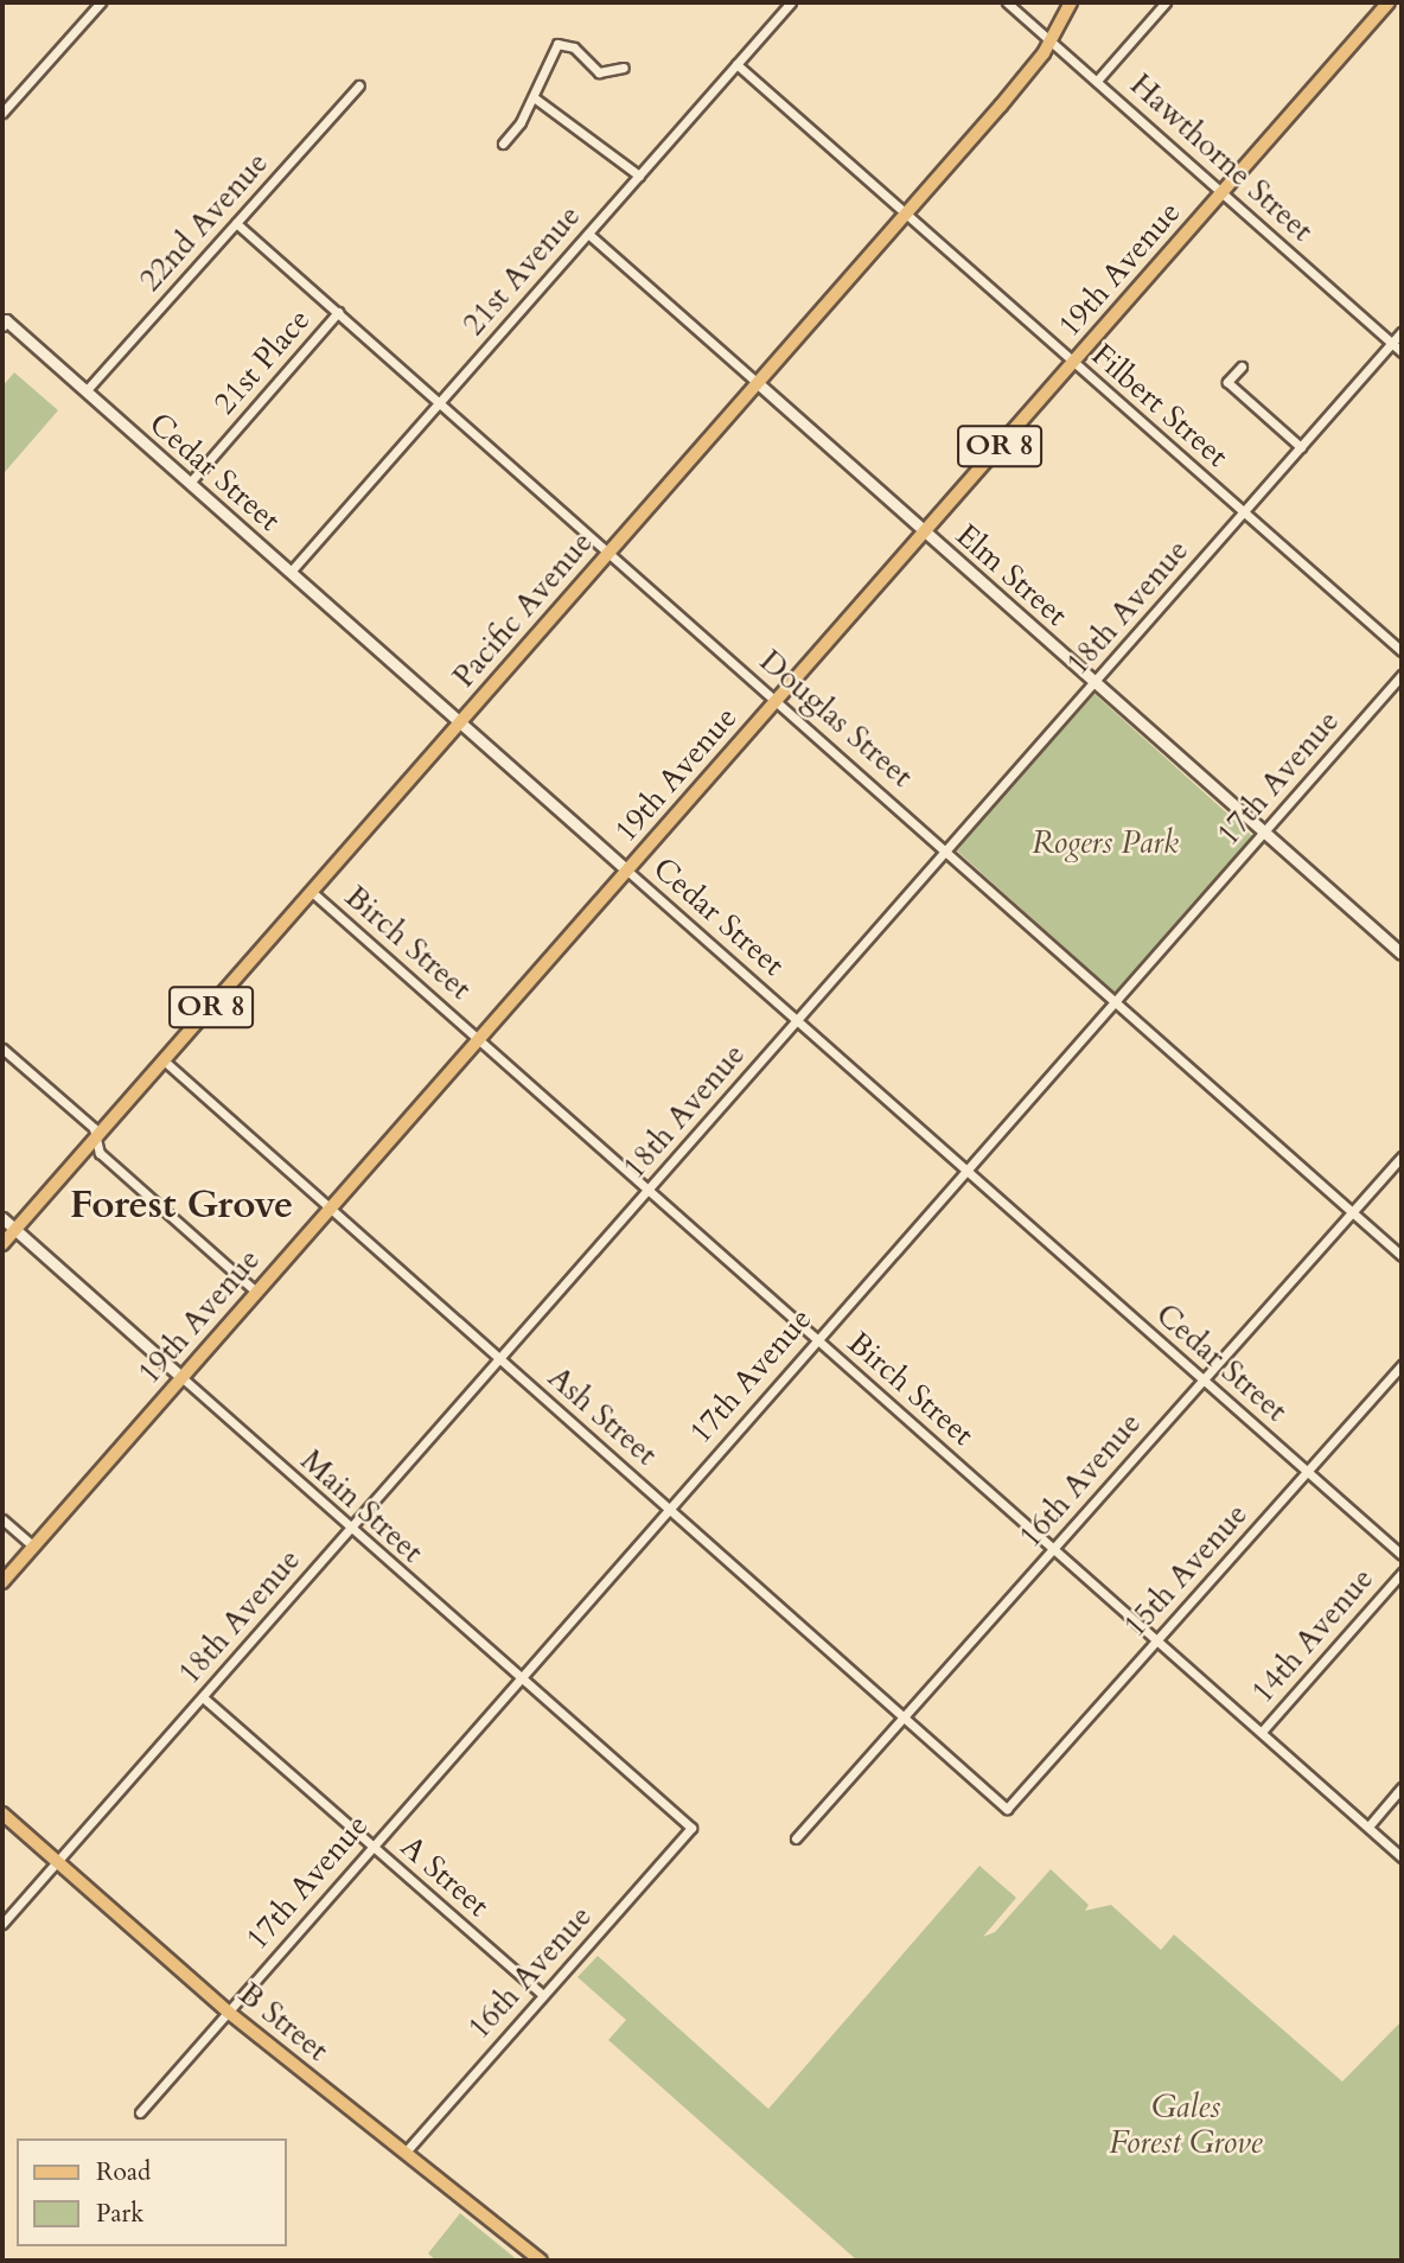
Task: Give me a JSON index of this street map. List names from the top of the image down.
{
  "streets": {
    "main road": [
      "19th Avenue",
      "OR 8",
      "Pacific Avenue",
      "B Street"
    ],
    "street": [
      "Hawthorne Street",
      "22nd Avenue",
      "21st Avenue",
      "21st Place",
      "Filbert Street",
      "Cedar Street",
      "Elm Street",
      "18th Avenue",
      "Douglas Street",
      "17th Avenue",
      "Birch Street",
      "Ash Street",
      "16th Avenue",
      "Main Street",
      "15th Avenue",
      "14th Avenue",
      "A Street"
    ]
  },
  "crossings": [
    ["Hawthorne Street", "19th Avenue"],
    ["Hawthorne Street", "18th Avenue"],
    ["Hawthorne Street", "Pacific Avenue"],
    ["22nd Avenue", "Cedar Street"],
    ["22nd Avenue", "Douglas Street"],
    ["19th Avenue", "Filbert Street"],
    ["19th Avenue", "Cedar Street"],
    ["19th Avenue", "Elm Street"],
    ["19th Avenue", "Douglas Street"],
    ["19th Avenue", "Birch Street"],
    ["19th Avenue", "Ash Street"],
    ["19th Avenue", "Main Street"],
    ["21st Avenue", "Filbert Street"],
    ["21st Avenue", "Cedar Street"],
    ["21st Avenue", "Elm Street"],
    ["21st Avenue", "Douglas Street"],
    ["21st Place", "Cedar Street"],
    ["21st Place", "Douglas Street"],
    ["Filbert Street", "18th Avenue"],
    ["Filbert Street", "Pacific Avenue"],
    ["Cedar Street", "18th Avenue"],
    ["Cedar Street", "Pacific Avenue"],
    ["Cedar Street", "17th Avenue"],
    ["Cedar Street", "16th Avenue"],
    ["Cedar Street", "15th Avenue"],
    ["Elm Street", "18th Avenue"],
    ["Elm Street", "Pacific Avenue"],
    ["Elm Street", "17th Avenue"],
    ["18th Avenue", "Douglas Street"],
    ["18th Avenue", "Birch Street"],
    ["18th Avenue", "Ash Street"],
    ["18th Avenue", "Main Street"],
    ["18th Avenue", "A Street"],
    ["18th Avenue", "B Street"],
    ["Pacific Avenue", "Douglas Street"],
    ["Pacific Avenue", "Birch Street"],
    ["Pacific Avenue", "Ash Street"],
    ["Pacific Avenue", "Main Street"],
    ["Douglas Street", "17th Avenue"],
    ["Douglas Street", "16th Avenue"],
    ["17th Avenue", "Birch Street"],
    ["17th Avenue", "Ash Street"],
    ["17th Avenue", "Main Street"],
    ["17th Avenue", "A Street"],
    ["17th Avenue", "B Street"],
    ["Birch Street", "16th Avenue"],
    ["Birch Street", "15th Avenue"],
    ["Birch Street", "14th Avenue"],
    ["Ash Street", "16th Avenue"],
    ["Ash Street", "15th Avenue"],
    ["16th Avenue", "Main Street"],
    ["16th Avenue", "A Street"],
    ["16th Avenue", "B Street"]
  ],
  "districts": ["Forest Grove"],
  "parks": ["Rogers Park", "Gales Forest Grove"],
  "legend": ["Road", "Park"]
}
